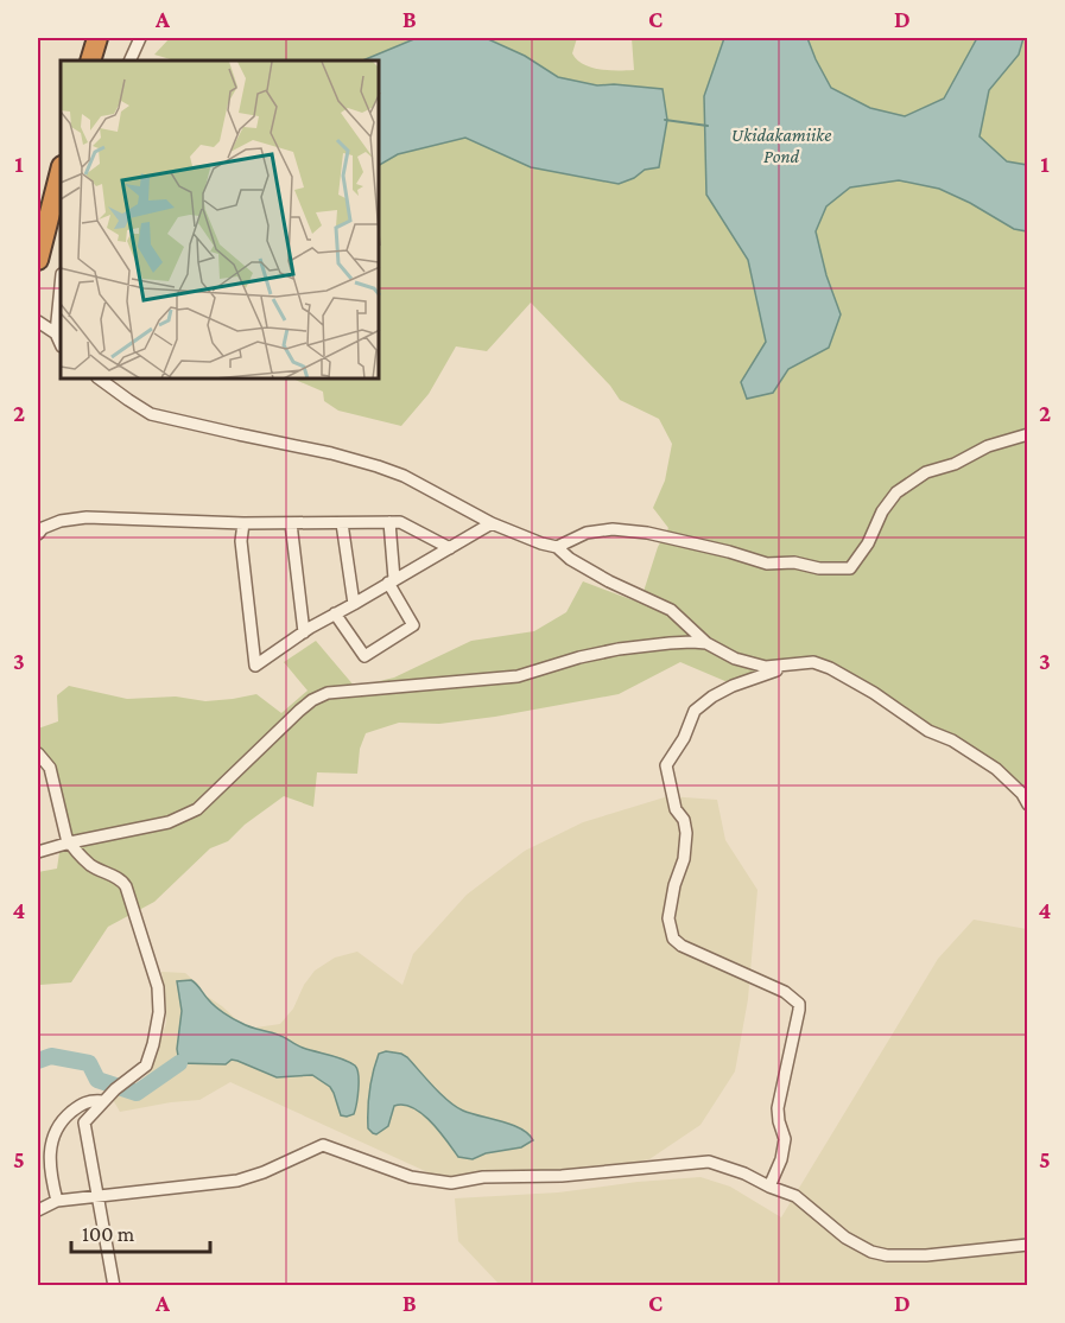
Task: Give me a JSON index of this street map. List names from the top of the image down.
{
  "water": ["Ukidakamiike Pond"],
  "scale_bar": "100 m",
  "grid": {
    "columns": [
      "A",
      "B",
      "C",
      "D"
    ],
    "rows": [
      "1",
      "2",
      "3",
      "4",
      "5"
    ]
  }
}
